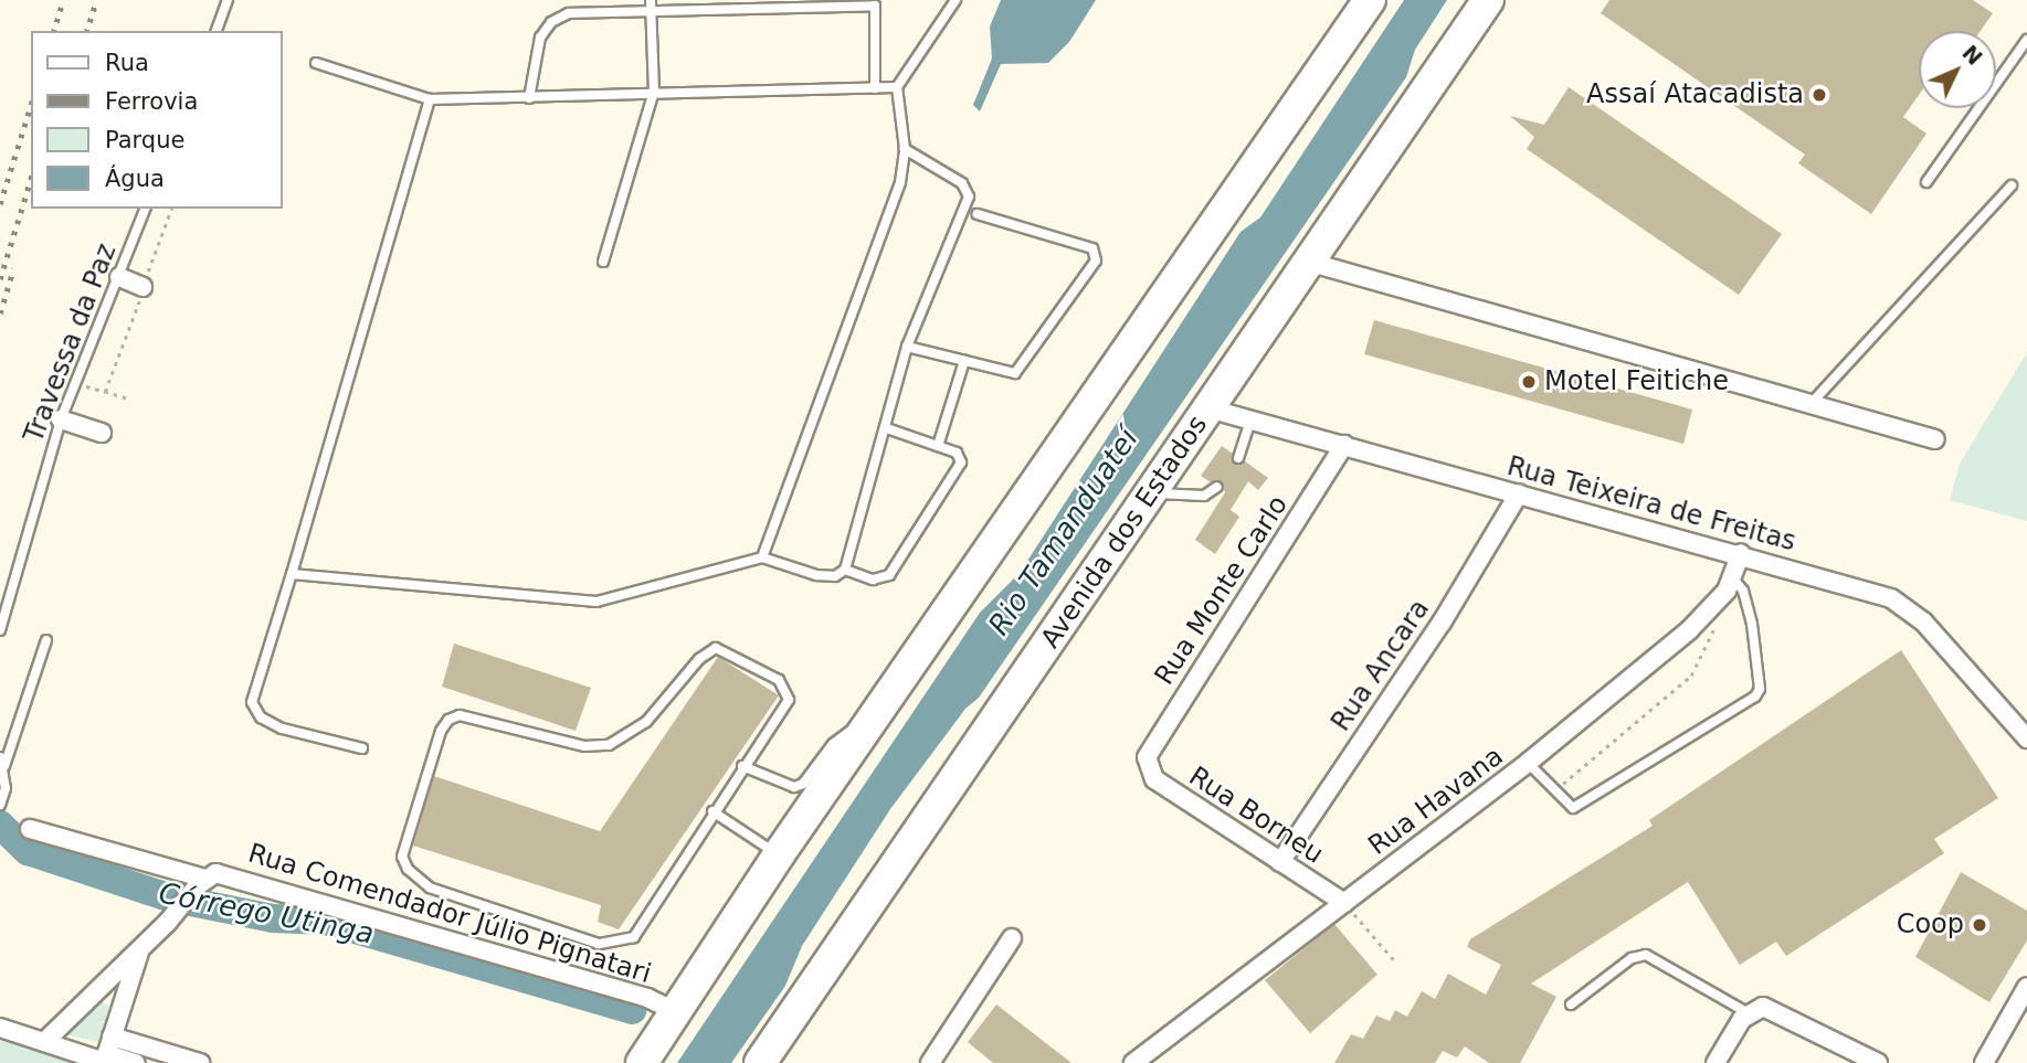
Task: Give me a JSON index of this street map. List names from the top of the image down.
{
  "streets": {
    "highway": ["Avenida dos Estados"],
    "street": [
      "Rua Teixeira de Freitas",
      "Rua Monte Carlo",
      "Rua Ancara",
      "Rua Havana",
      "Rua Borneu",
      "Rua Comendador Júlio Pignatari"
    ],
    "lane": ["Travessa da Paz"]
  },
  "crossings": [
    ["Rua Teixeira de Freitas", "Avenida dos Estados"],
    ["Rua Teixeira de Freitas", "Rua Monte Carlo"],
    ["Rua Teixeira de Freitas", "Rua Ancara"],
    ["Rua Teixeira de Freitas", "Rua Havana"],
    ["Rua Monte Carlo", "Rua Borneu"],
    ["Rua Ancara", "Rua Borneu"],
    ["Rua Havana", "Rua Borneu"]
  ],
  "water": ["Rio Tamanduateí", "Córrego Utinga"],
  "places": ["Assaí Atacadista", "Motel Feitiche", "Coop"],
  "legend": [
    "Rua",
    "Ferrovia",
    "Parque",
    "Água"
  ],
  "north": "top right"
}
